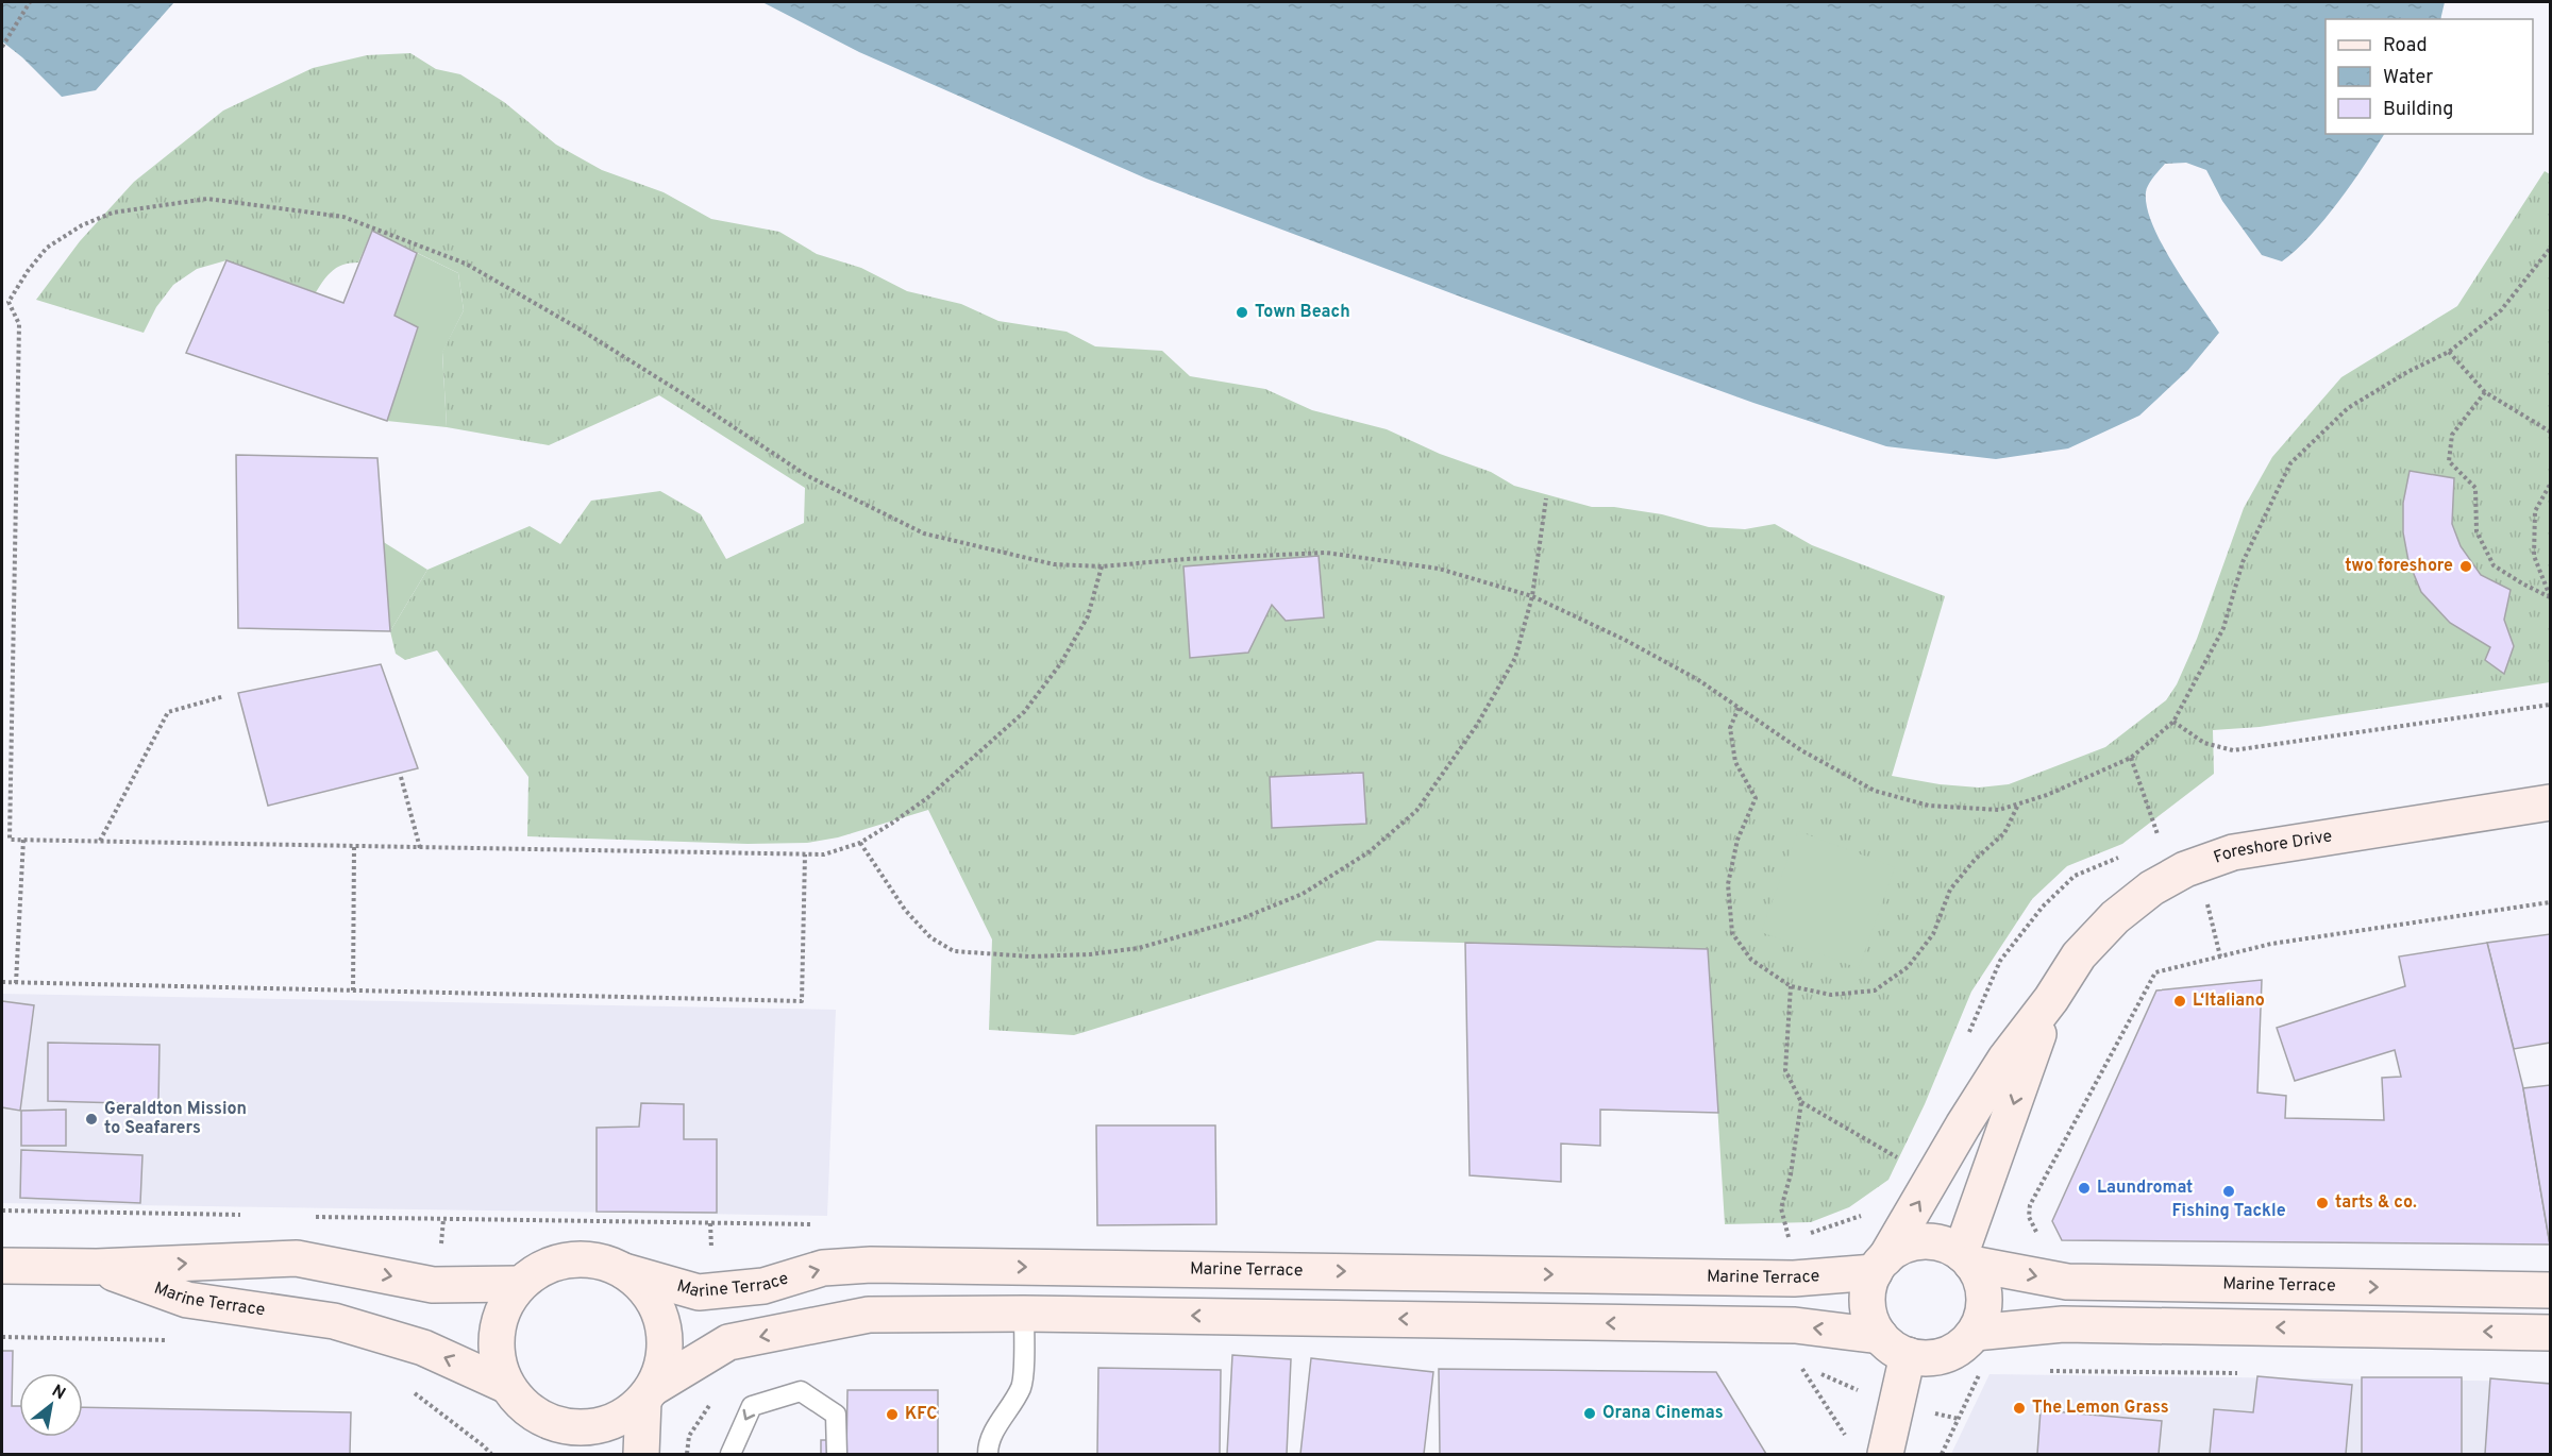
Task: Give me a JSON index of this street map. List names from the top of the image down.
{
  "streets": {
    "street": ["Foreshore Drive", "Marine Terrace"]
  },
  "crossings": [
    ["Foreshore Drive", "Marine Terrace"]
  ],
  "places": [
    "Town Beach",
    "two foreshore",
    "L‘Italiano",
    "Geraldton Mission to Seafarers",
    "Laundromat",
    "Fishing Tackle",
    "tarts & co.",
    "The Lemon Grass",
    "Orana Cinemas",
    "KFC"
  ],
  "legend": ["Road", "Water", "Building"],
  "north": "top right"
}
